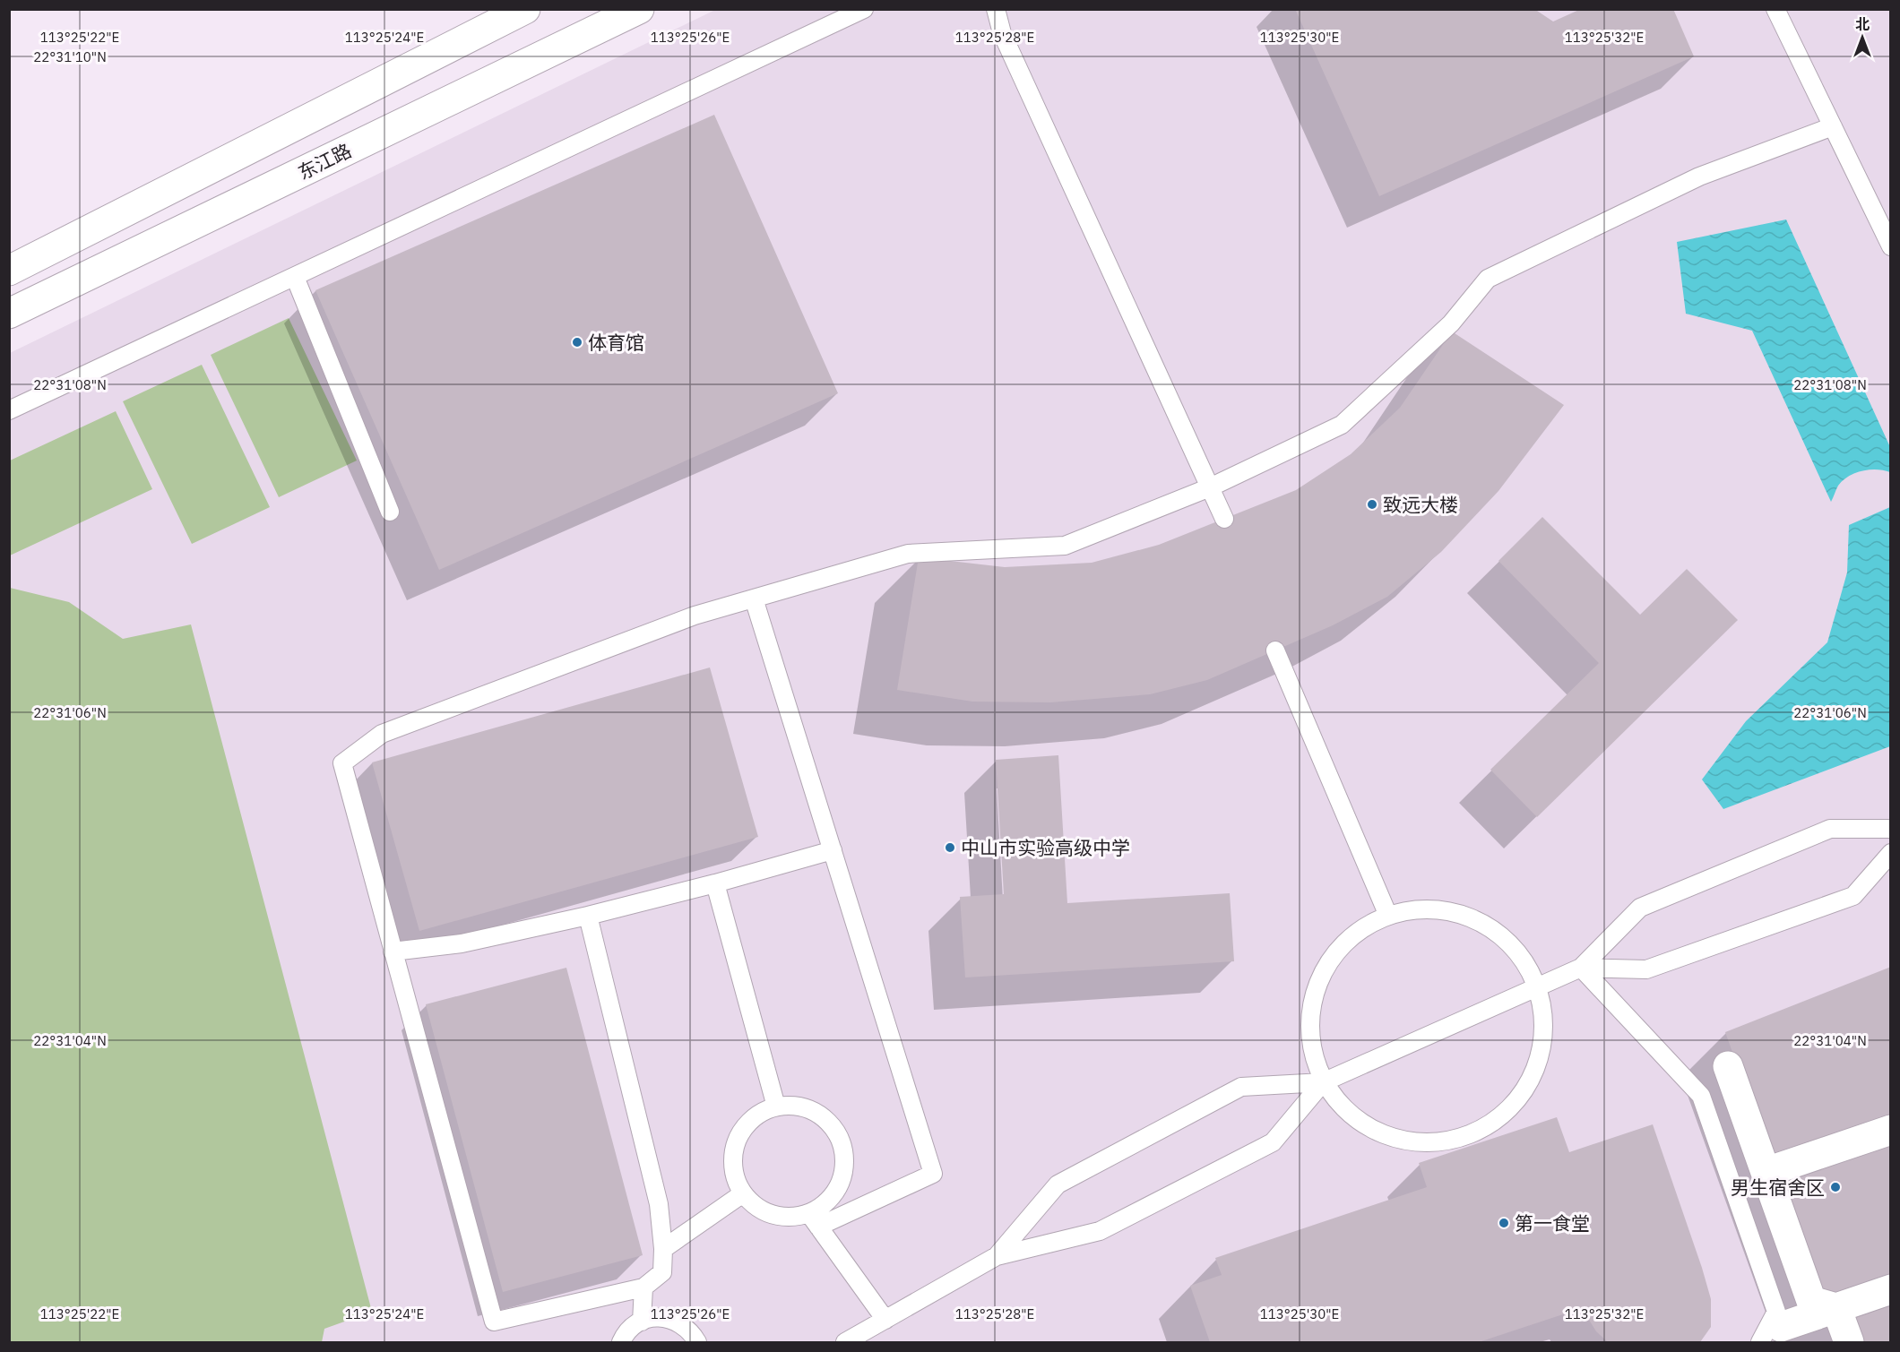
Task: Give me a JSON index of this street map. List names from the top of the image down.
{
  "streets": {
    "street": ["东江路"]
  },
  "places": [
    "体育馆",
    "致远大楼",
    "中山市实验高级中学",
    "男生宿舍区",
    "第一食堂"
  ],
  "north": "top",
  "coordinates": [
    "113°25'22\"E",
    "113°25'24\"E",
    "113°25'26\"E",
    "113°25'28\"E",
    "113°25'30\"E",
    "113°25'32\"E",
    "22°31'10\"N",
    "22°31'08\"N",
    "22°31'06\"N",
    "22°31'04\"N"
  ]
}
